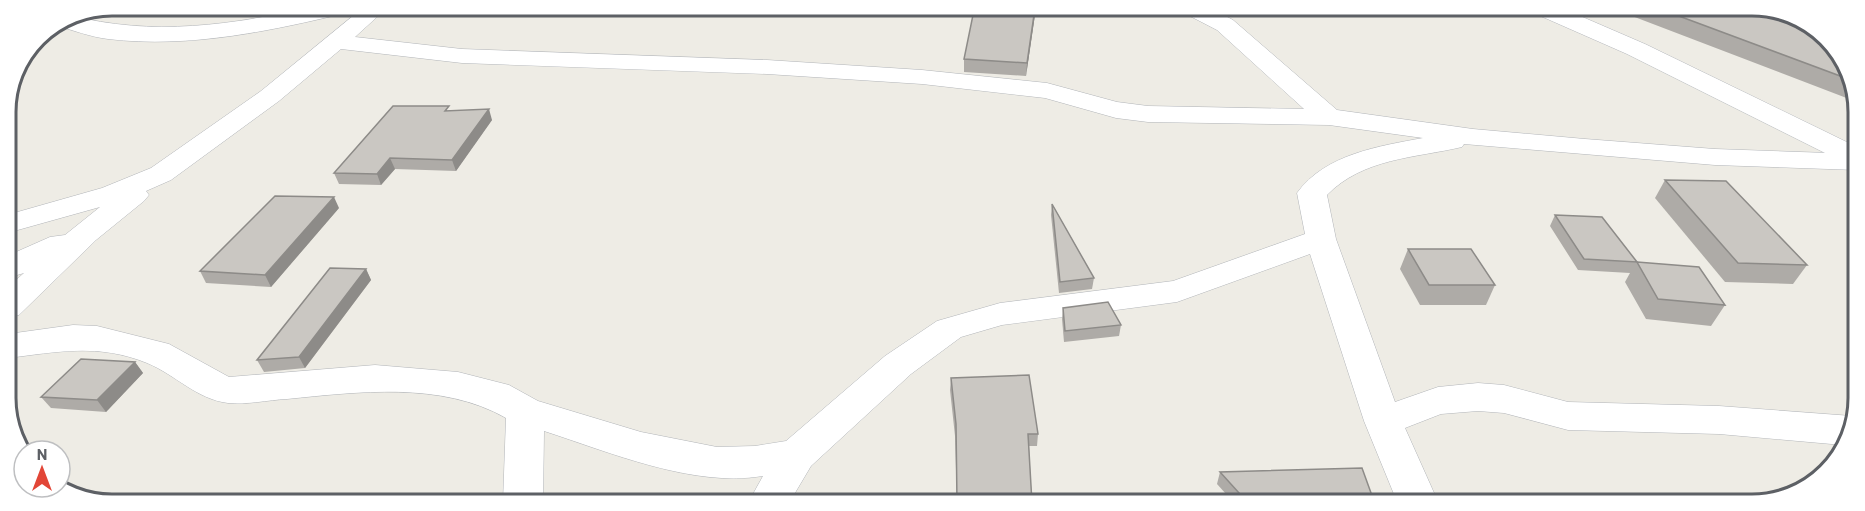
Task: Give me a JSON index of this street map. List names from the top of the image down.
{
  "north": "top"
}
